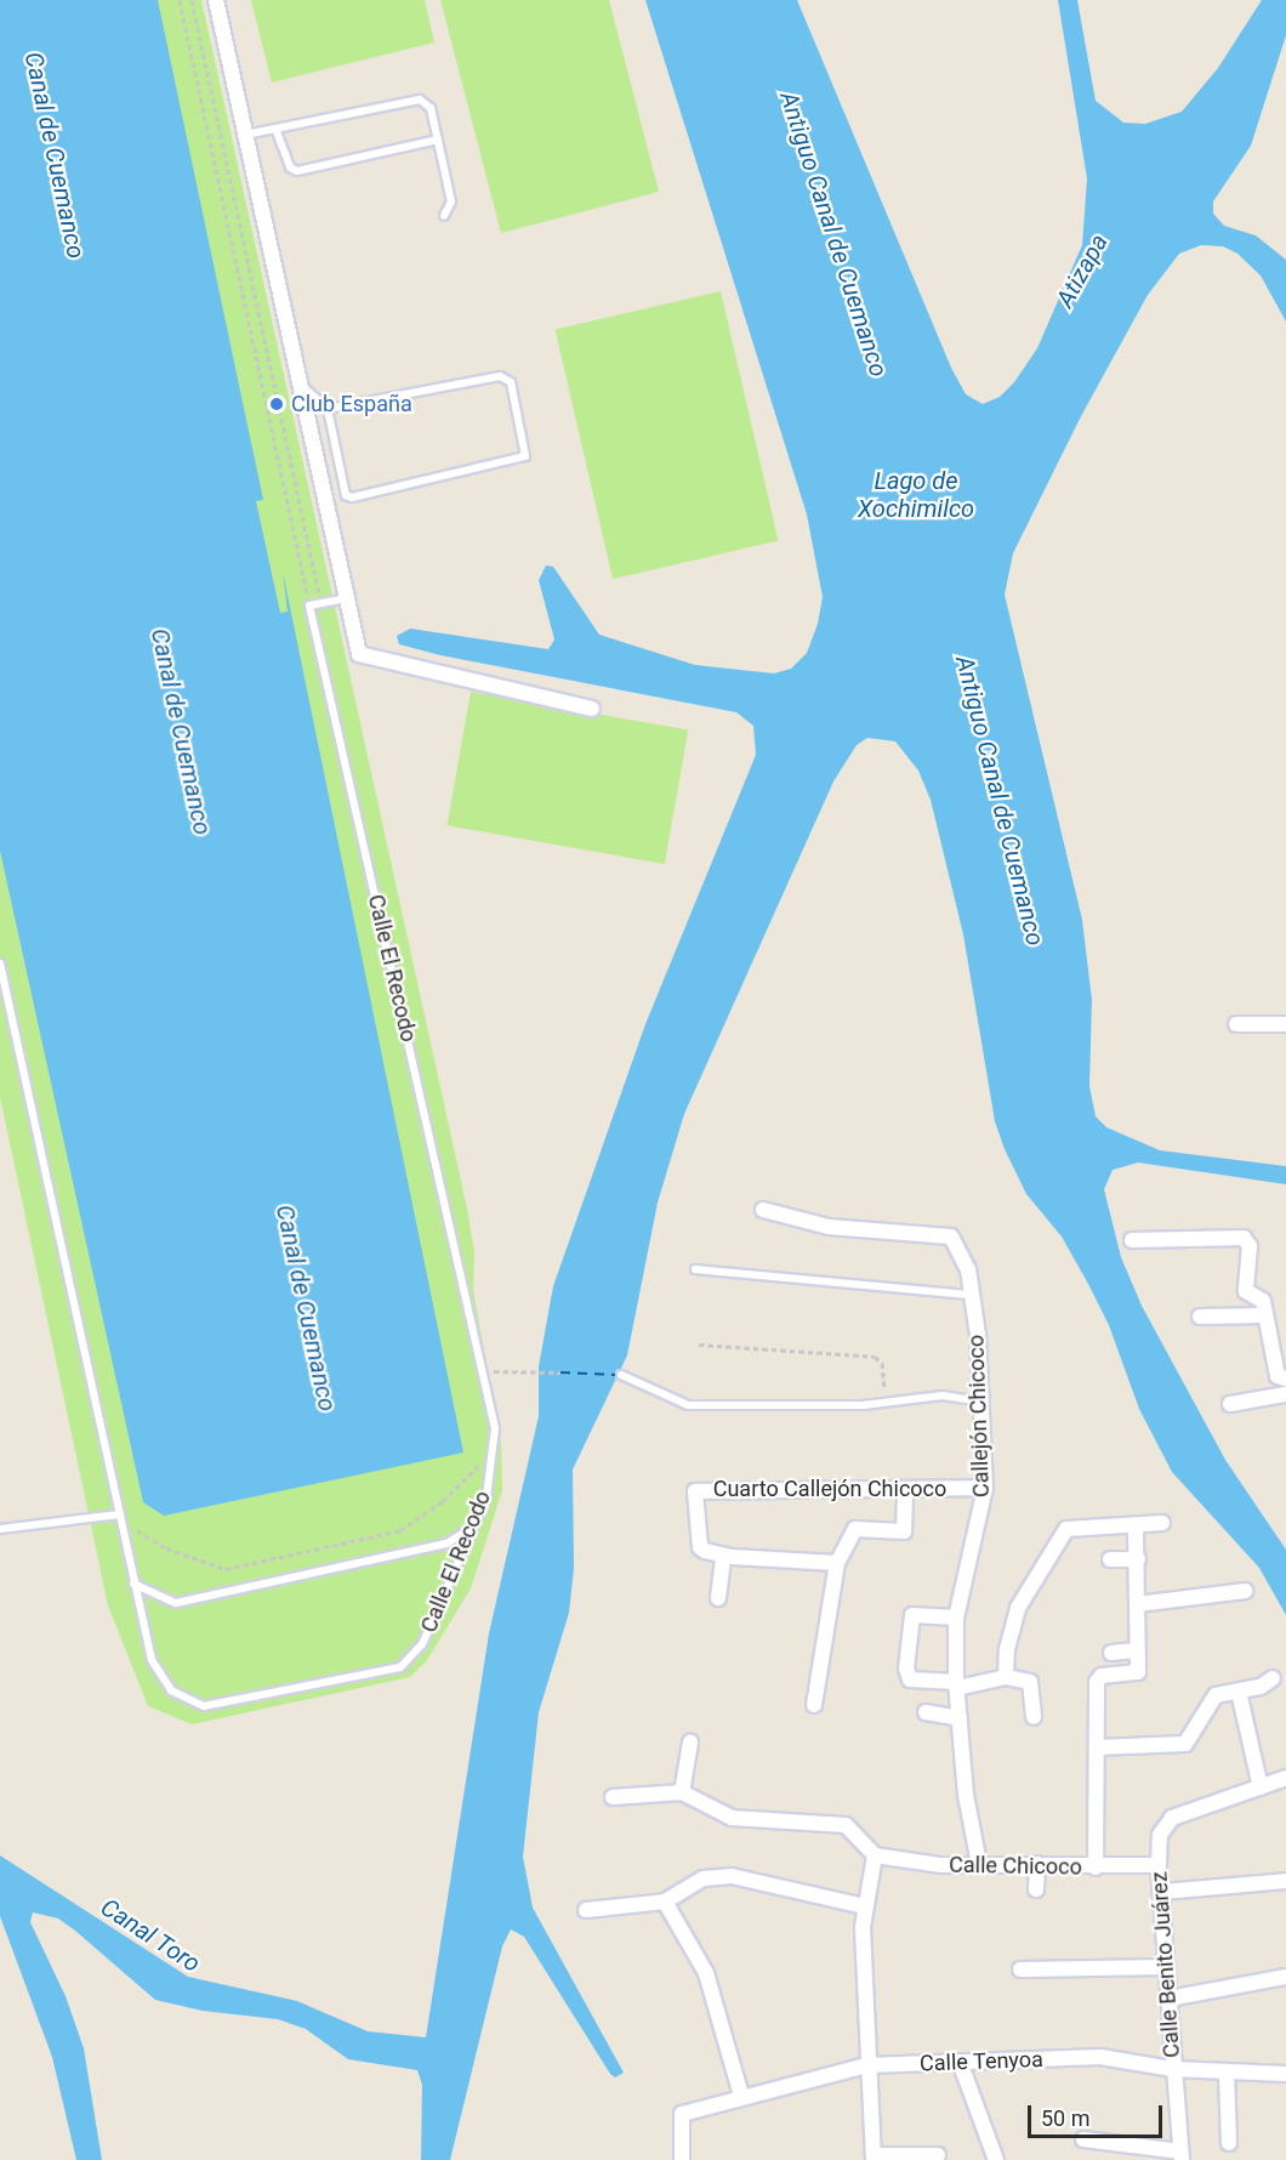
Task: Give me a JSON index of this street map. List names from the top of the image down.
{
  "streets": {
    "street": [
      "Callejón Chicoco",
      "Cuarto Callejón Chicoco",
      "Calle Chicoco",
      "Calle Benito Juárez",
      "Calle Tenyoa"
    ],
    "lane": ["Calle El Recodo"]
  },
  "crossings": [
    ["Callejón Chicoco", "Cuarto Callejón Chicoco"],
    ["Callejón Chicoco", "Calle Chicoco"],
    ["Calle Chicoco", "Calle Benito Juárez"],
    ["Calle Benito Juárez", "Calle Tenyoa"]
  ],
  "water": [
    "Canal de Cuemanco",
    "Antiguo Canal de Cuemanco",
    "Atizapa",
    "Lago de Xochimilco",
    "Canal Toro"
  ],
  "places": ["Club España"],
  "scale_bar": "50 m"
}
